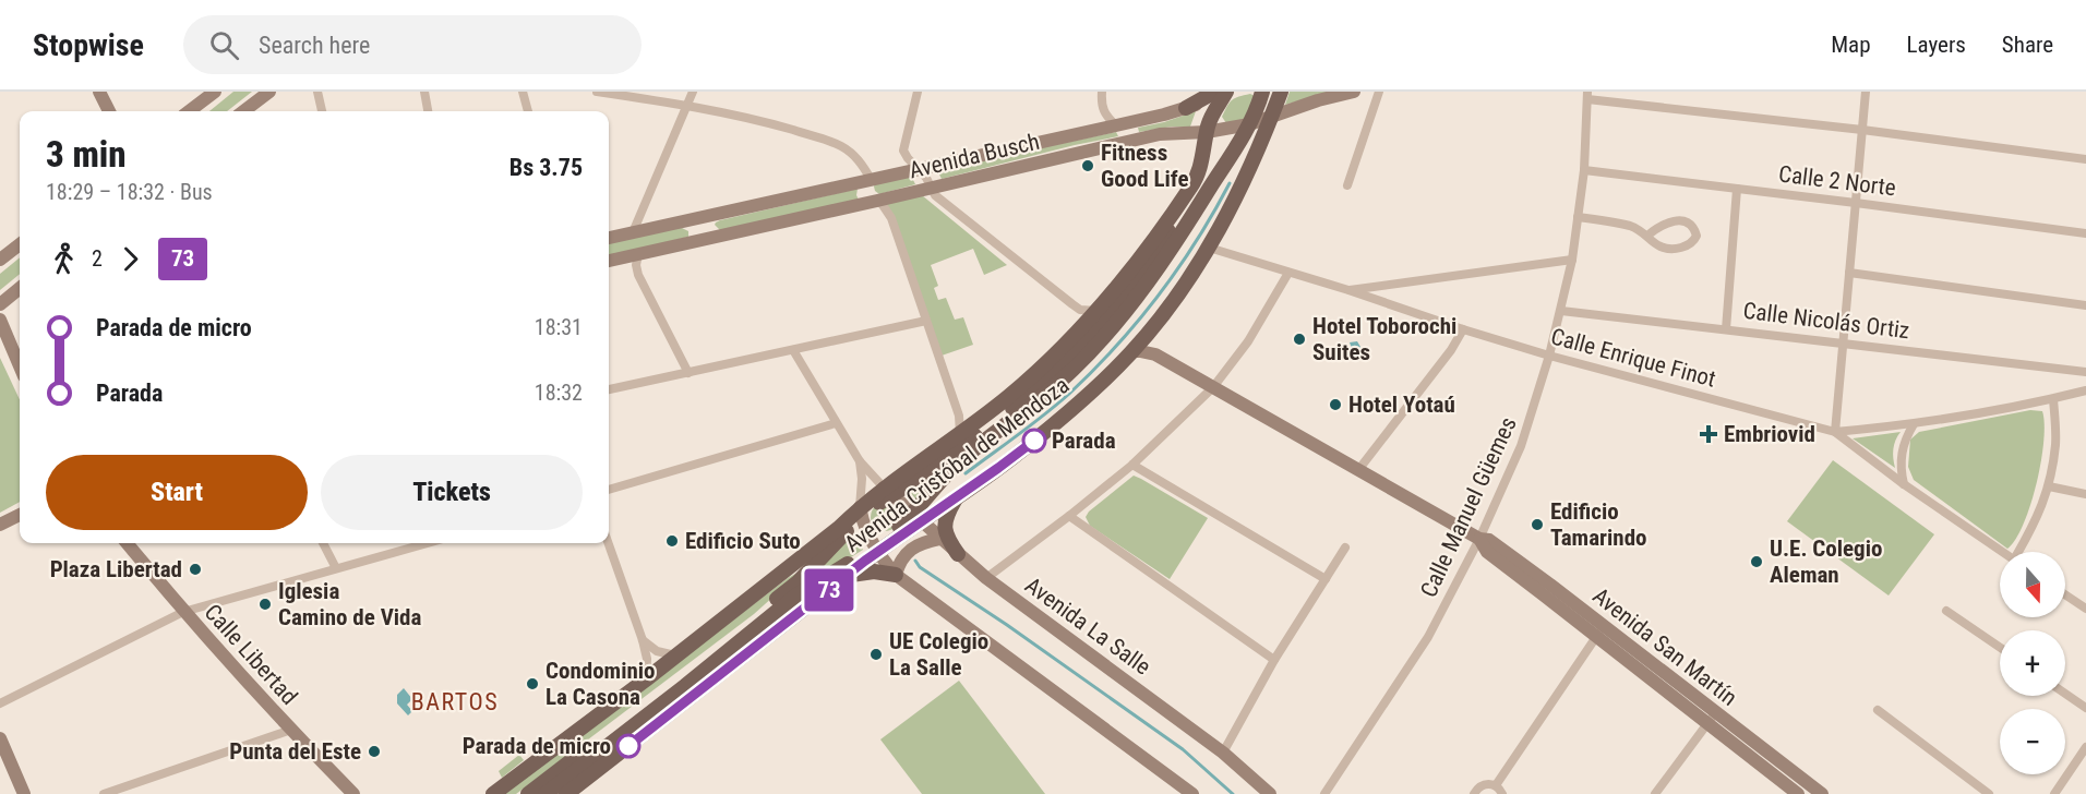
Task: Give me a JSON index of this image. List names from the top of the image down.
{
  "streets": {
    "main road": [
      "Avenida Busch",
      "Avenida Cristóbal de Mendoza",
      "Avenida La Salle",
      "Avenida San Martín",
      "Calle Libertad"
    ],
    "street": [
      "Calle 2 Norte",
      "Calle Nicolás Ortiz",
      "Calle Enrique Finot",
      "Calle Manuel Güemes"
    ]
  },
  "crossings": [
    ["Avenida Busch", "Avenida Cristóbal de Mendoza"],
    ["Calle 2 Norte", "Calle Manuel Güemes"],
    ["Calle Nicolás Ortiz", "Calle Manuel Güemes"],
    ["Calle Enrique Finot", "Avenida Cristóbal de Mendoza"],
    ["Calle Enrique Finot", "Calle Manuel Güemes"],
    ["Avenida Cristóbal de Mendoza", "Avenida La Salle"],
    ["Avenida Cristóbal de Mendoza", "Avenida San Martín"],
    ["Calle Manuel Güemes", "Avenida San Martín"]
  ],
  "districts": ["BARTOS"],
  "places": {
    "other": [
      "Fitness Good Life",
      "Hotel Toborochi Suites",
      "Hotel Yotaú",
      "Parada",
      "Edificio Tamarindo",
      "Edificio Suto",
      "U.E. Colegio Aleman",
      "Plaza Libertad",
      "Iglesia Camino de Vida",
      "UE Colegio La Salle",
      "Condominio La Casona",
      "Parada de micro",
      "Punta del Este"
    ],
    "health": ["Embriovid"]
  },
  "lines": ["bus line 73"],
  "north": "bottom",
  "page": {
    "header": "Stopwise",
    "search": "Search here",
    "nav": ["Map", "Layers", "Share"],
    "on_map": "73",
    "heading": ["3 min", "18:29 – 18:32 · Bus", "Bs 3.75"],
    "legs": ["2", "73"],
    "list": [
      {
        "name": "Parada de micro",
        "value": "18:31"
      },
      {
        "name": "Parada",
        "value": "18:32"
      }
    ],
    "buttons": ["Start", "Tickets"],
    "map_buttons": ["+", "−"]
  }
}
